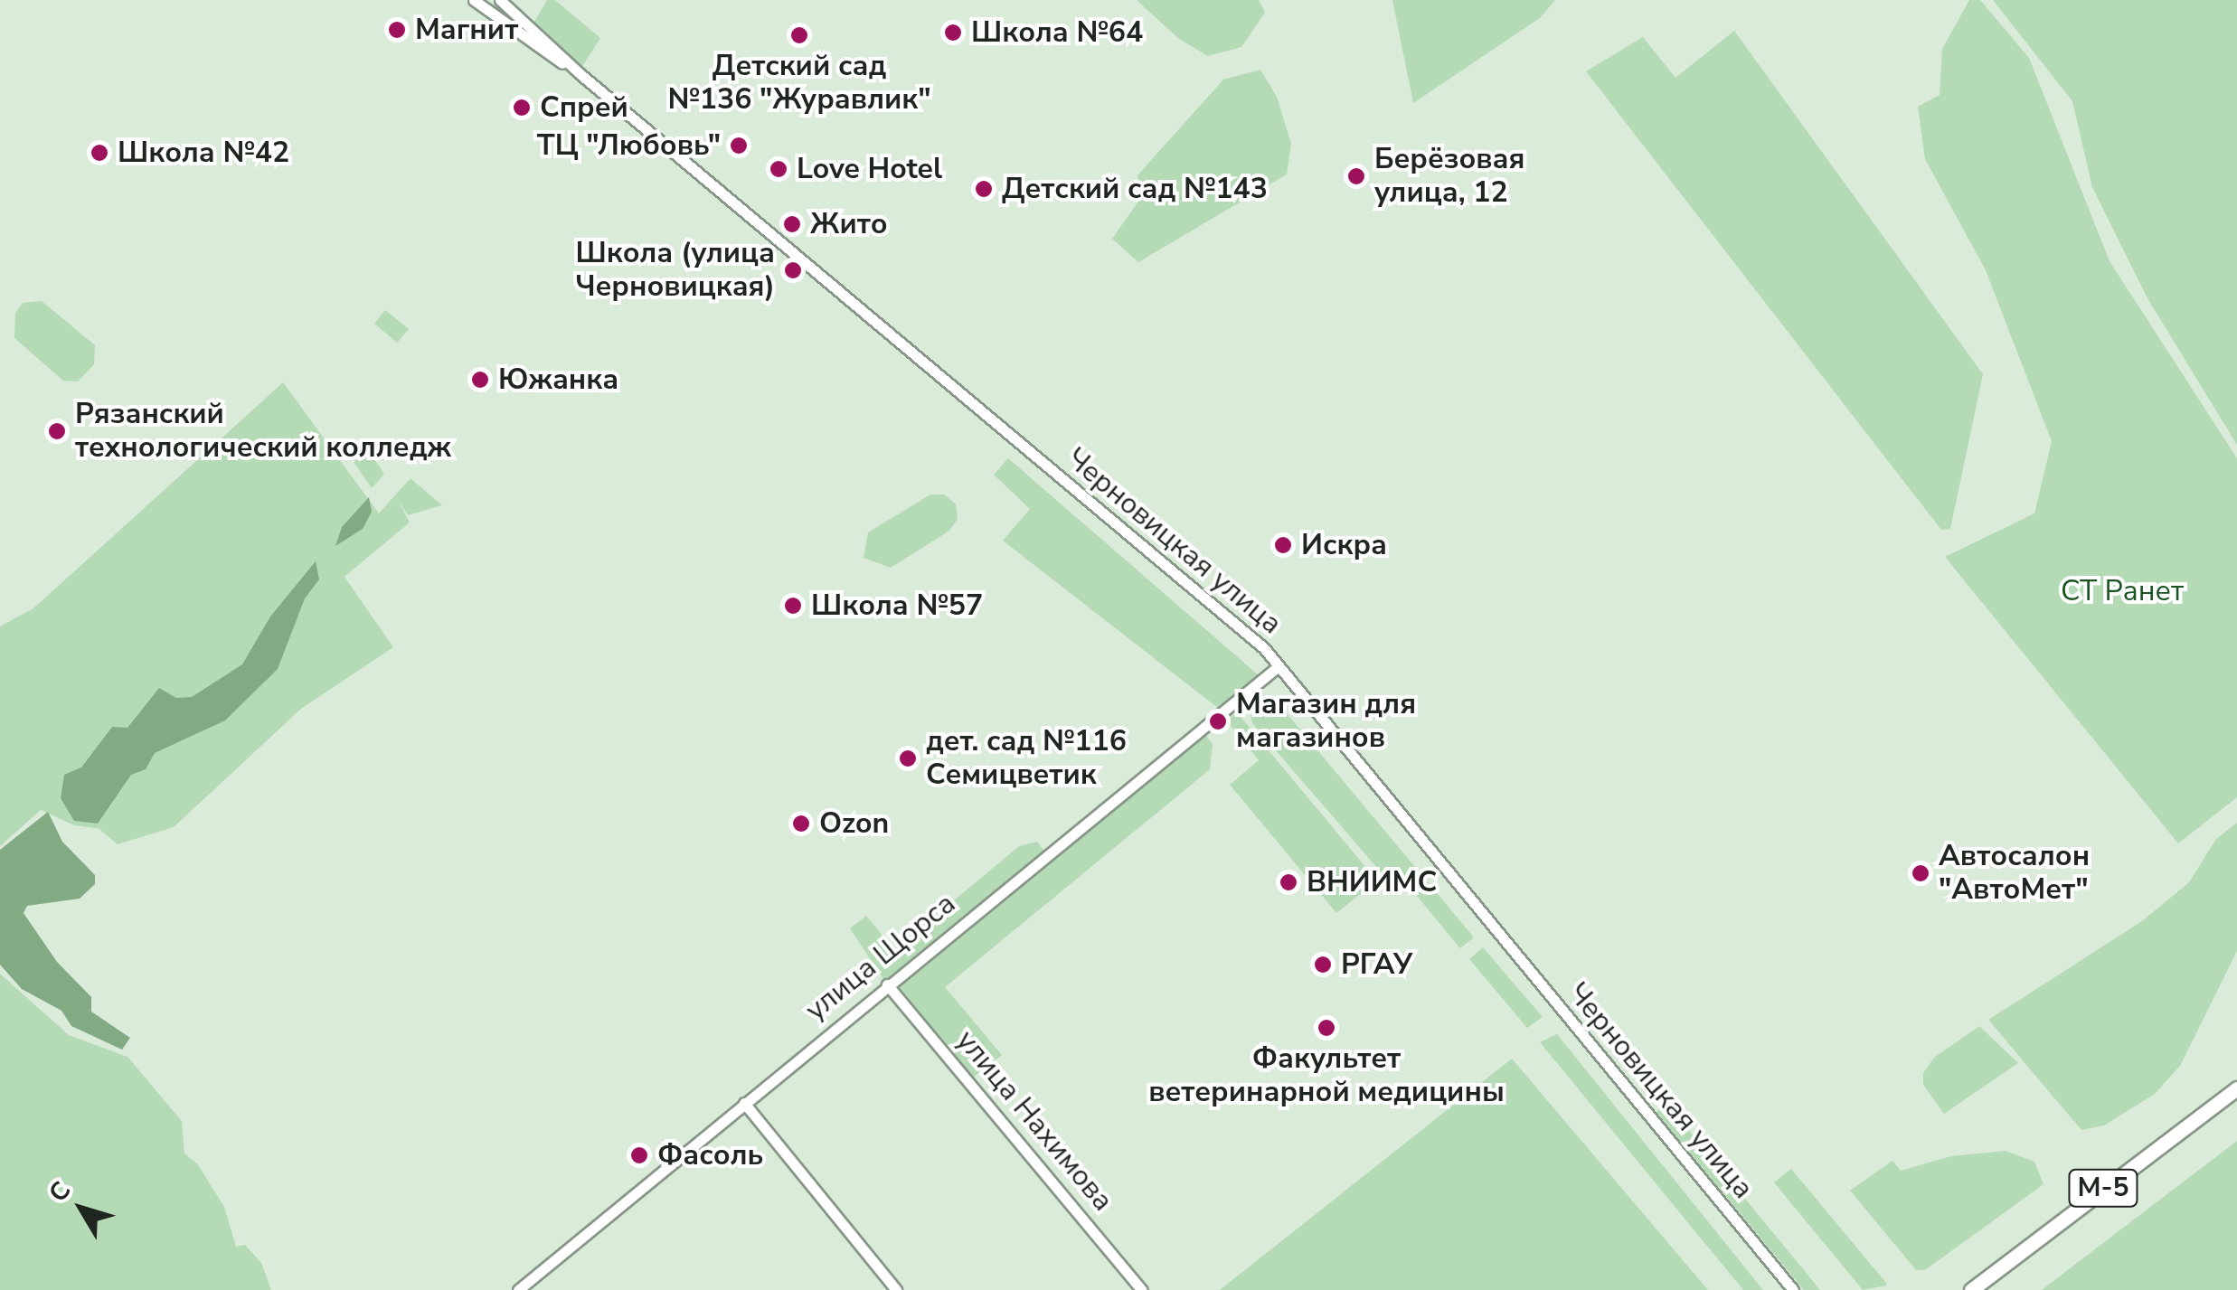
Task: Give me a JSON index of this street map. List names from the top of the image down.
{
  "streets": {
    "highway": ["М-5"],
    "main road": ["Черновицкая улица", "улица Щорса", "улица Нахимова"]
  },
  "crossings": [
    ["Черновицкая улица", "улица Щорса"],
    ["улица Щорса", "улица Нахимова"]
  ],
  "parks": ["СТ Ранет"],
  "places": [
    "Магнит",
    "Школа №64",
    "Детский сад №136 \"Журавлик\"",
    "Спрей",
    "ТЦ \"Любовь\"",
    "Школа №42",
    "Love Hotel",
    "Берёзовая улица, 12",
    "Детский сад №143",
    "Жито",
    "Школа (улица Черновицкая)",
    "Южанка",
    "Рязанский технологический колледж",
    "Искра",
    "Школа №57",
    "Магазин для магазинов",
    "дет. сад №116 Семицветик",
    "Ozon",
    "Автосалон \"АвтоМет\"",
    "ВНИИМС",
    "РГАУ",
    "Факультет ветеринарной медицины",
    "Фасоль"
  ],
  "north": "top left"
}
